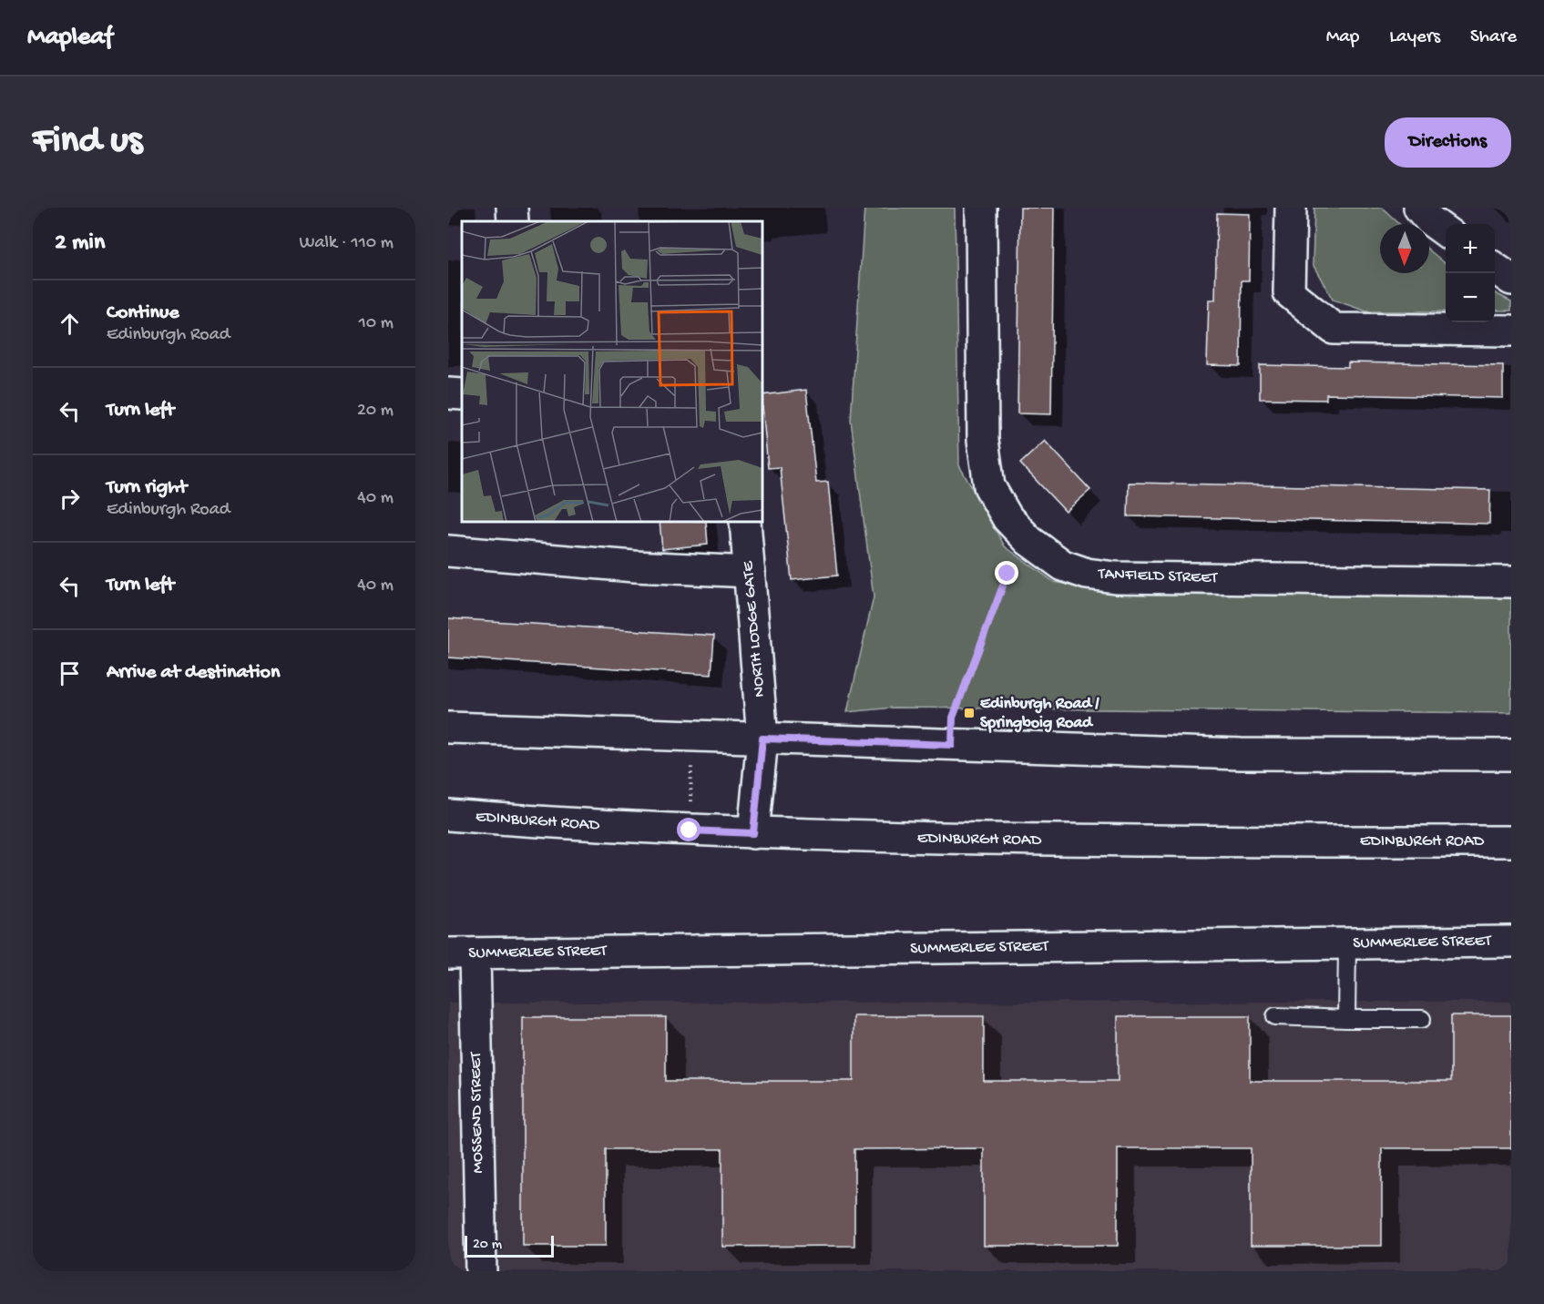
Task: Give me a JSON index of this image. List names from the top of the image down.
{
  "streets": {
    "street": [
      "TANFIELD STREET",
      "NORTH LODGE GATE",
      "EDINBURGH ROAD",
      "SUMMERLEE STREET",
      "MOSSEND STREET"
    ]
  },
  "crossings": [
    ["NORTH LODGE GATE", "EDINBURGH ROAD"],
    ["SUMMERLEE STREET", "MOSSEND STREET"]
  ],
  "places": {
    "transit": ["Edinburgh Road / Springboig Road"]
  },
  "scale_bar": "20 m",
  "north": "bottom",
  "page": {
    "header": "Mapleaf",
    "nav": ["Map", "Layers", "Share"],
    "buttons": "Directions",
    "title": "Find us",
    "heading": ["2 min", "Walk · 110 m"],
    "map_buttons": ["+", "−"],
    "list": [
      ["Continue", "Edinburgh Road", "10 m"],
      ["Turn left", "20 m"],
      ["Turn right", "Edinburgh Road", "40 m"],
      ["Turn left", "40 m"],
      "Arrive at destination"
    ],
    "scale": "20 m"
  }
}
